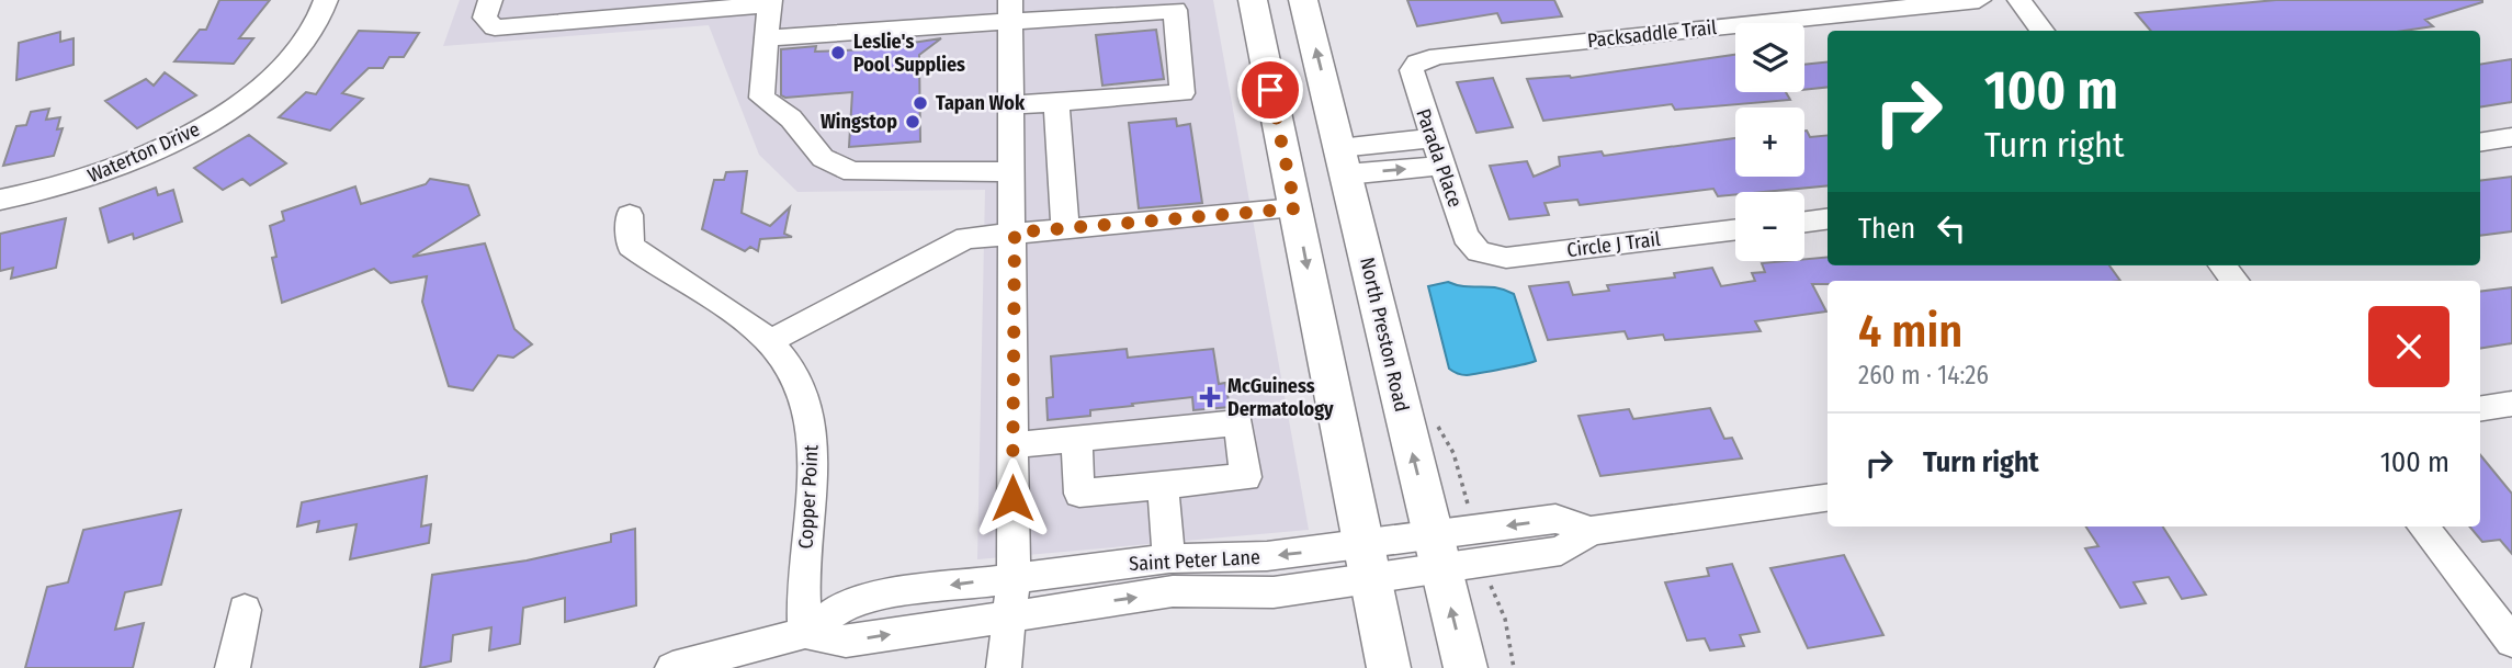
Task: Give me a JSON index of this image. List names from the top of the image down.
{
  "streets": {
    "main road": ["North Preston Road"],
    "street": [
      "Packsaddle Trail",
      "Waterton Drive",
      "Parada Place",
      "Circle J Trail",
      "Copper Point",
      "Saint Peter Lane"
    ]
  },
  "crossings": [
    ["Packsaddle Trail", "Parada Place"],
    ["Parada Place", "Circle J Trail"],
    ["North Preston Road", "Saint Peter Lane"],
    ["Copper Point", "Saint Peter Lane"]
  ],
  "places": {
    "other": ["Leslie's Pool Supplies", "Tapan Wok", "Wingstop"],
    "health": ["McGuiness Dermatology"]
  },
  "page": {
    "map_buttons": ["+", "−"],
    "turn": ["100 m", "Turn right"],
    "then": "Then",
    "heading": ["4 min", "260 m · 14:26"],
    "list": [
      {
        "name": "Turn right",
        "value": "100 m"
      }
    ]
  }
}
